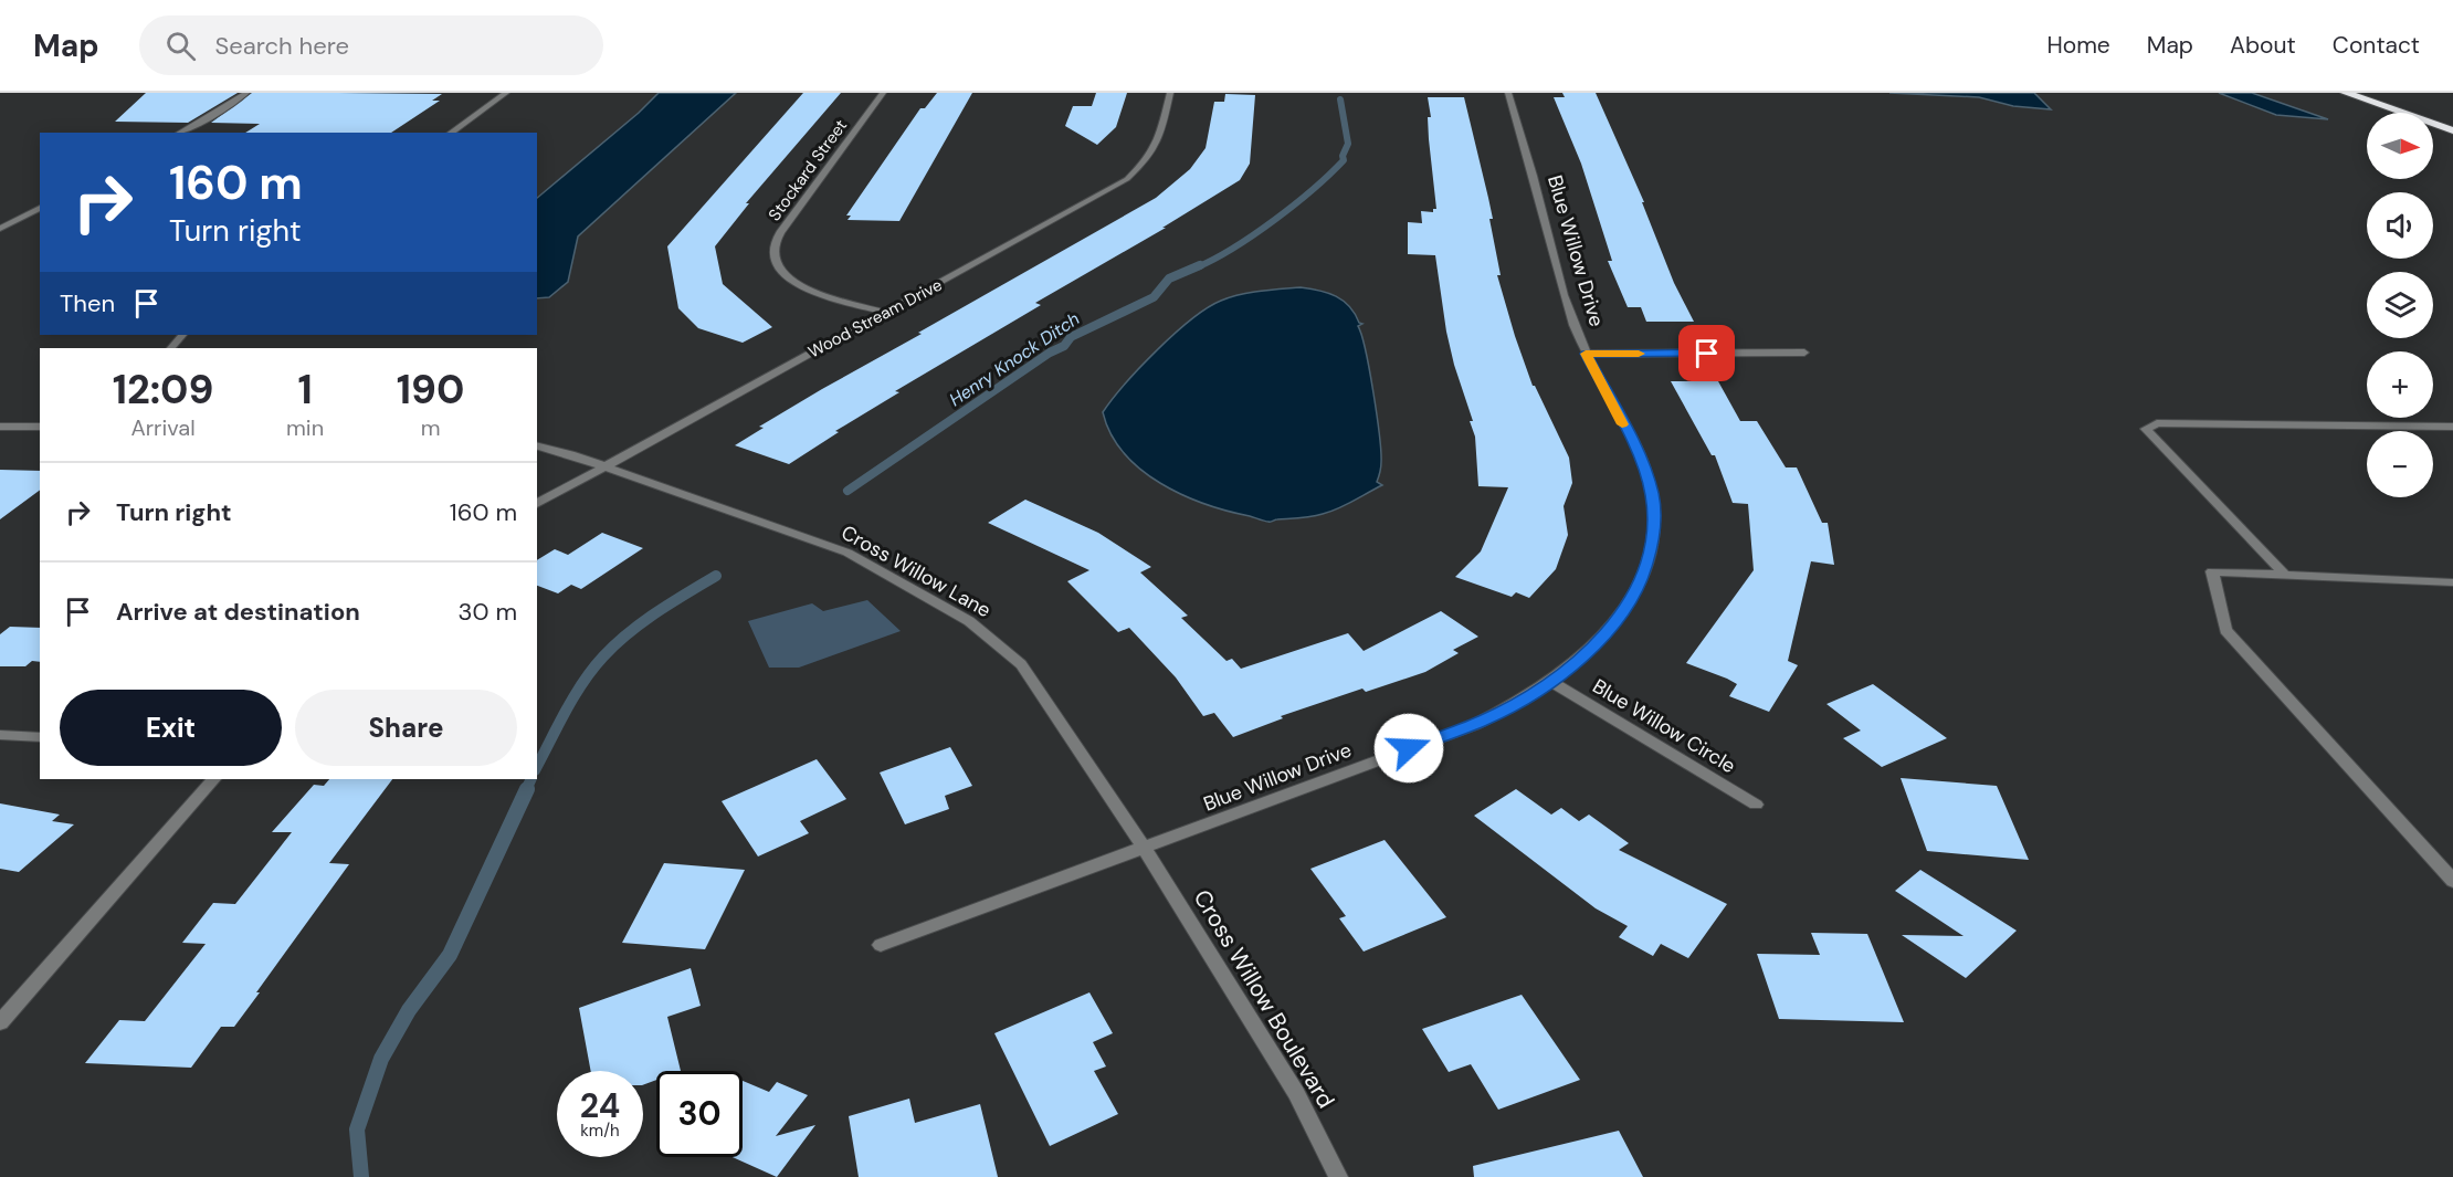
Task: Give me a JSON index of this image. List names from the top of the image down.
{
  "streets": {
    "street": [
      "Stockard Street",
      "Blue Willow Drive",
      "Wood Stream Drive",
      "Cross Willow Lane",
      "Blue Willow Circle",
      "Cross Willow Boulevard"
    ]
  },
  "crossings": [
    ["Stockard Street", "Wood Stream Drive"],
    ["Blue Willow Drive", "Cross Willow Lane"],
    ["Blue Willow Drive", "Blue Willow Circle"],
    ["Blue Willow Drive", "Cross Willow Boulevard"],
    ["Wood Stream Drive", "Cross Willow Lane"],
    ["Cross Willow Lane", "Cross Willow Boulevard"]
  ],
  "water": ["Henry Knock Ditch"],
  "north": "right",
  "page": {
    "header": "Map",
    "search": "Search here",
    "nav": [
      "Home",
      "Map",
      "About",
      "Contact"
    ],
    "map_buttons": ["+", "−"],
    "turn": ["160 m", "Turn right"],
    "then": "Then",
    "eta": [
      "12:09",
      "Arrival",
      "1",
      "min",
      "190",
      "m"
    ],
    "list": [
      {
        "name": "Turn right",
        "value": "160 m"
      },
      {
        "name": "Arrive at destination",
        "value": "30 m"
      }
    ],
    "buttons": ["Exit", "Share"],
    "speed": "24 km/h",
    "limit": "30"
  }
}
